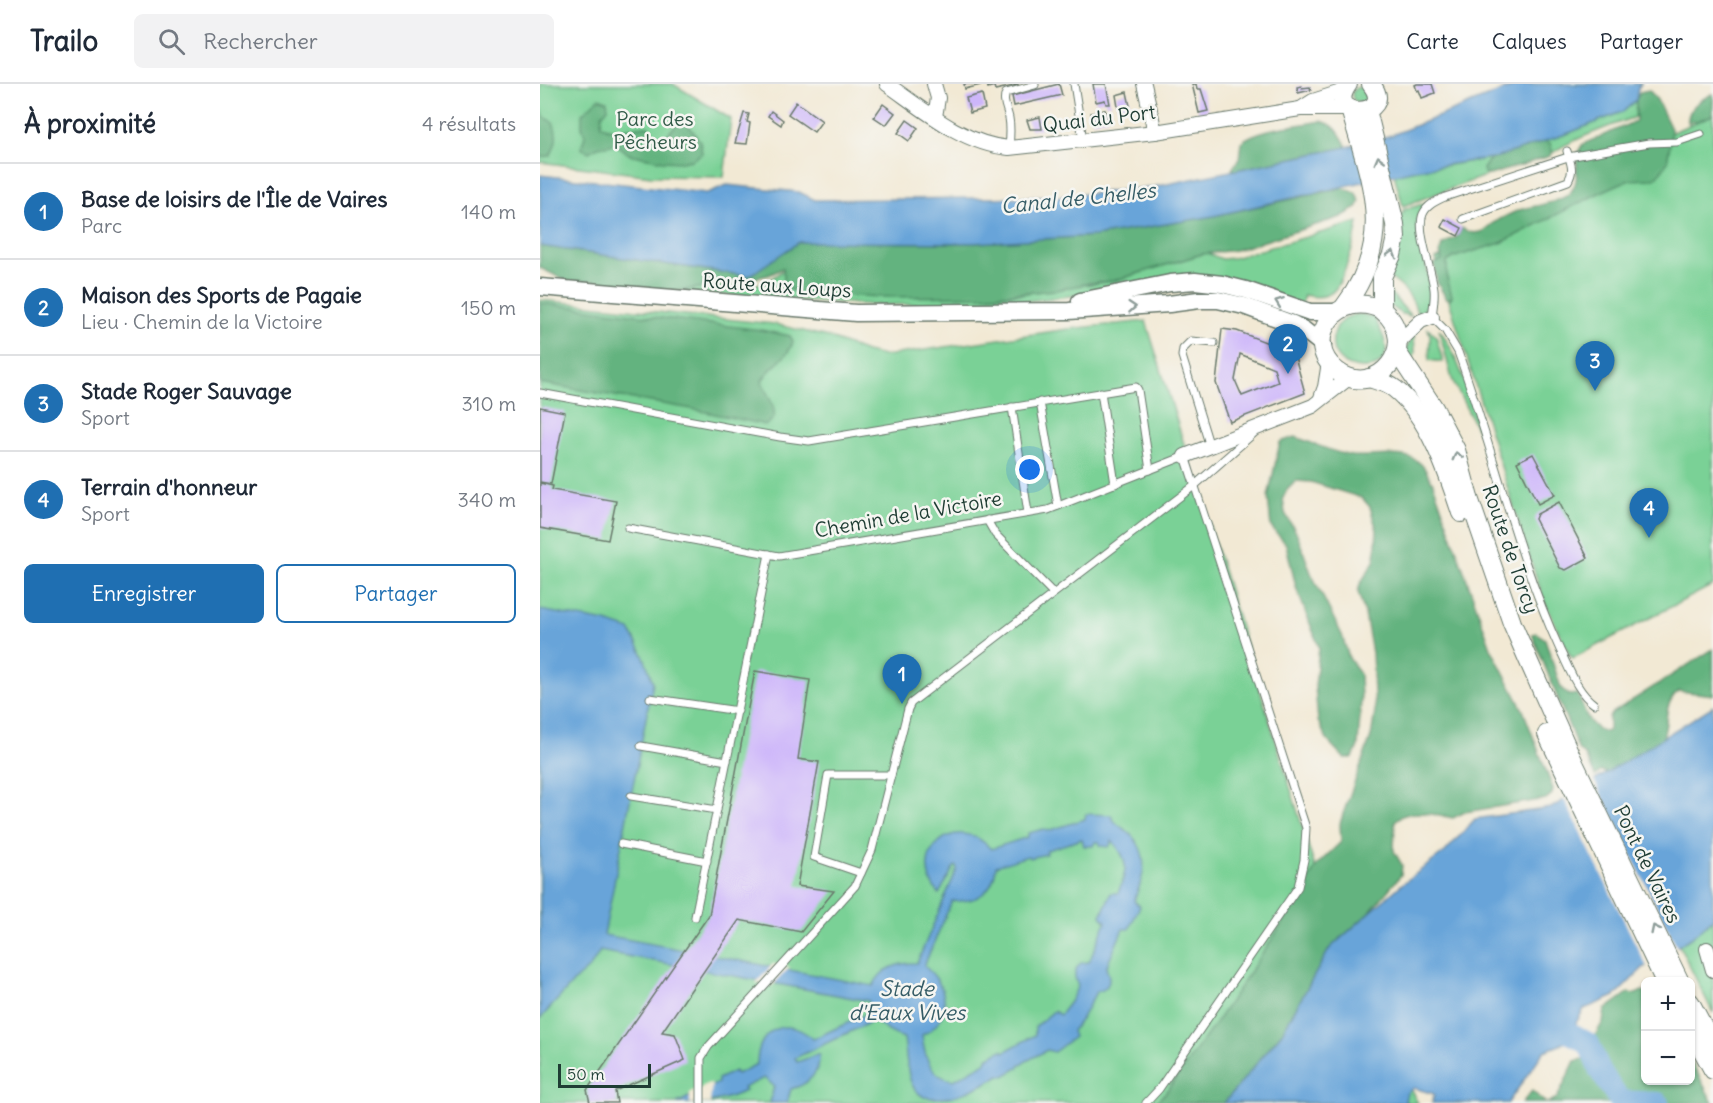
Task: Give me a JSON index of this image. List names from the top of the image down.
{
  "streets": {
    "main road": ["Route de Torcy", "Pont de Vaires"],
    "street": ["Quai du Port", "Route aux Loups", "Chemin de la Victoire"]
  },
  "crossings": [
    ["Chemin de la Victoire", "Route de Torcy"],
    ["Route de Torcy", "Pont de Vaires"]
  ],
  "water": ["Canal de Chelles", "Stade d'Eaux Vives"],
  "parks": ["Parc des Pêcheurs"],
  "scale_bar": "50 m",
  "page": {
    "header": "Trailo",
    "search": "Rechercher",
    "nav": ["Carte", "Calques", "Partager"],
    "heading": ["À proximité", "4 résultats"],
    "list": [
      {
        "mark": "1",
        "name": "Base de loisirs de l'Île de Vaires",
        "note": "Parc",
        "value": "140 m"
      },
      {
        "mark": "2",
        "name": "Maison des Sports de Pagaie",
        "note": "Lieu · Chemin de la Victoire",
        "value": "150 m"
      },
      {
        "mark": "3",
        "name": "Stade Roger Sauvage",
        "note": "Sport",
        "value": "310 m"
      },
      {
        "mark": "4",
        "name": "Terrain d'honneur",
        "note": "Sport",
        "value": "340 m"
      }
    ],
    "pins": [
      "2",
      "3",
      "4",
      "1"
    ],
    "buttons": ["Enregistrer", "Partager"],
    "map_buttons": ["+", "−"],
    "scale": "50 m"
  }
}
